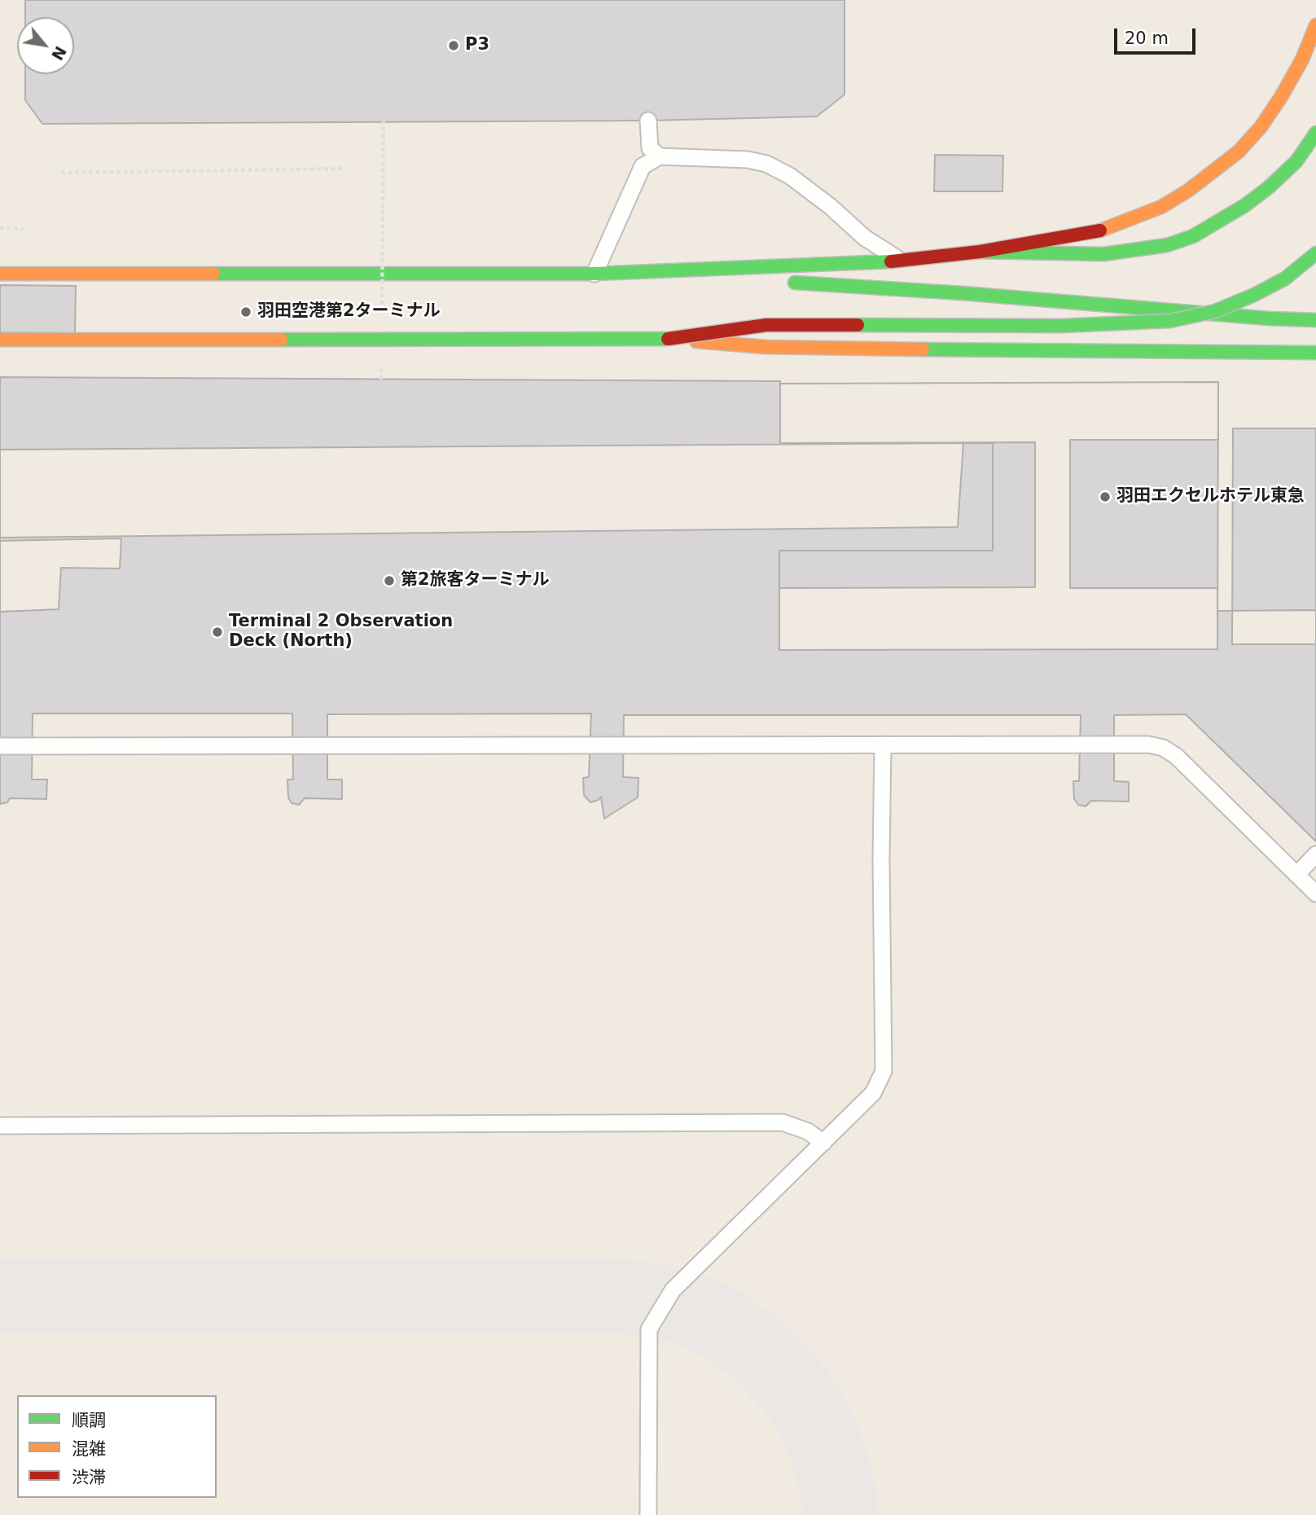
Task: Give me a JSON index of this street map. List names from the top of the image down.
{
  "places": [
    "P3",
    "羽田空港第2ターミナル",
    "羽田エクセルホテル東急",
    "第2旅客ターミナル",
    "Terminal 2 Observation Deck (North)"
  ],
  "legend": ["順調", "混雑", "渋滞"],
  "scale_bar": "20 m",
  "north": "bottom right"
}
